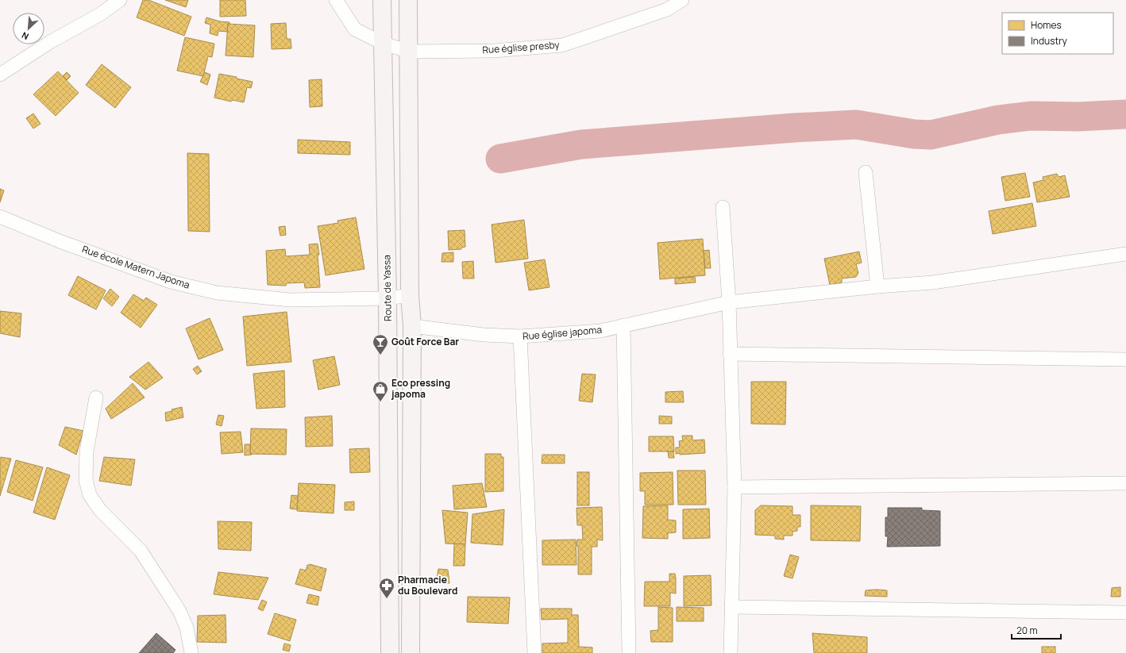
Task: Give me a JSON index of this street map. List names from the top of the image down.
{
  "streets": {
    "main road": ["Route de Yassa"],
    "street": ["Rue église presby", "Rue école Matern Japoma", "Rue église japoma"]
  },
  "crossings": [
    ["Rue église presby", "Route de Yassa"],
    ["Rue école Matern Japoma", "Route de Yassa"]
  ],
  "places": {
    "bar": ["Goût Force Bar"],
    "shop": ["Eco pressing japoma"],
    "pharmacy": ["Pharmacie du Boulevard"]
  },
  "legend": ["Homes", "Industry"],
  "scale_bar": "20 m",
  "north": "bottom left"
}
